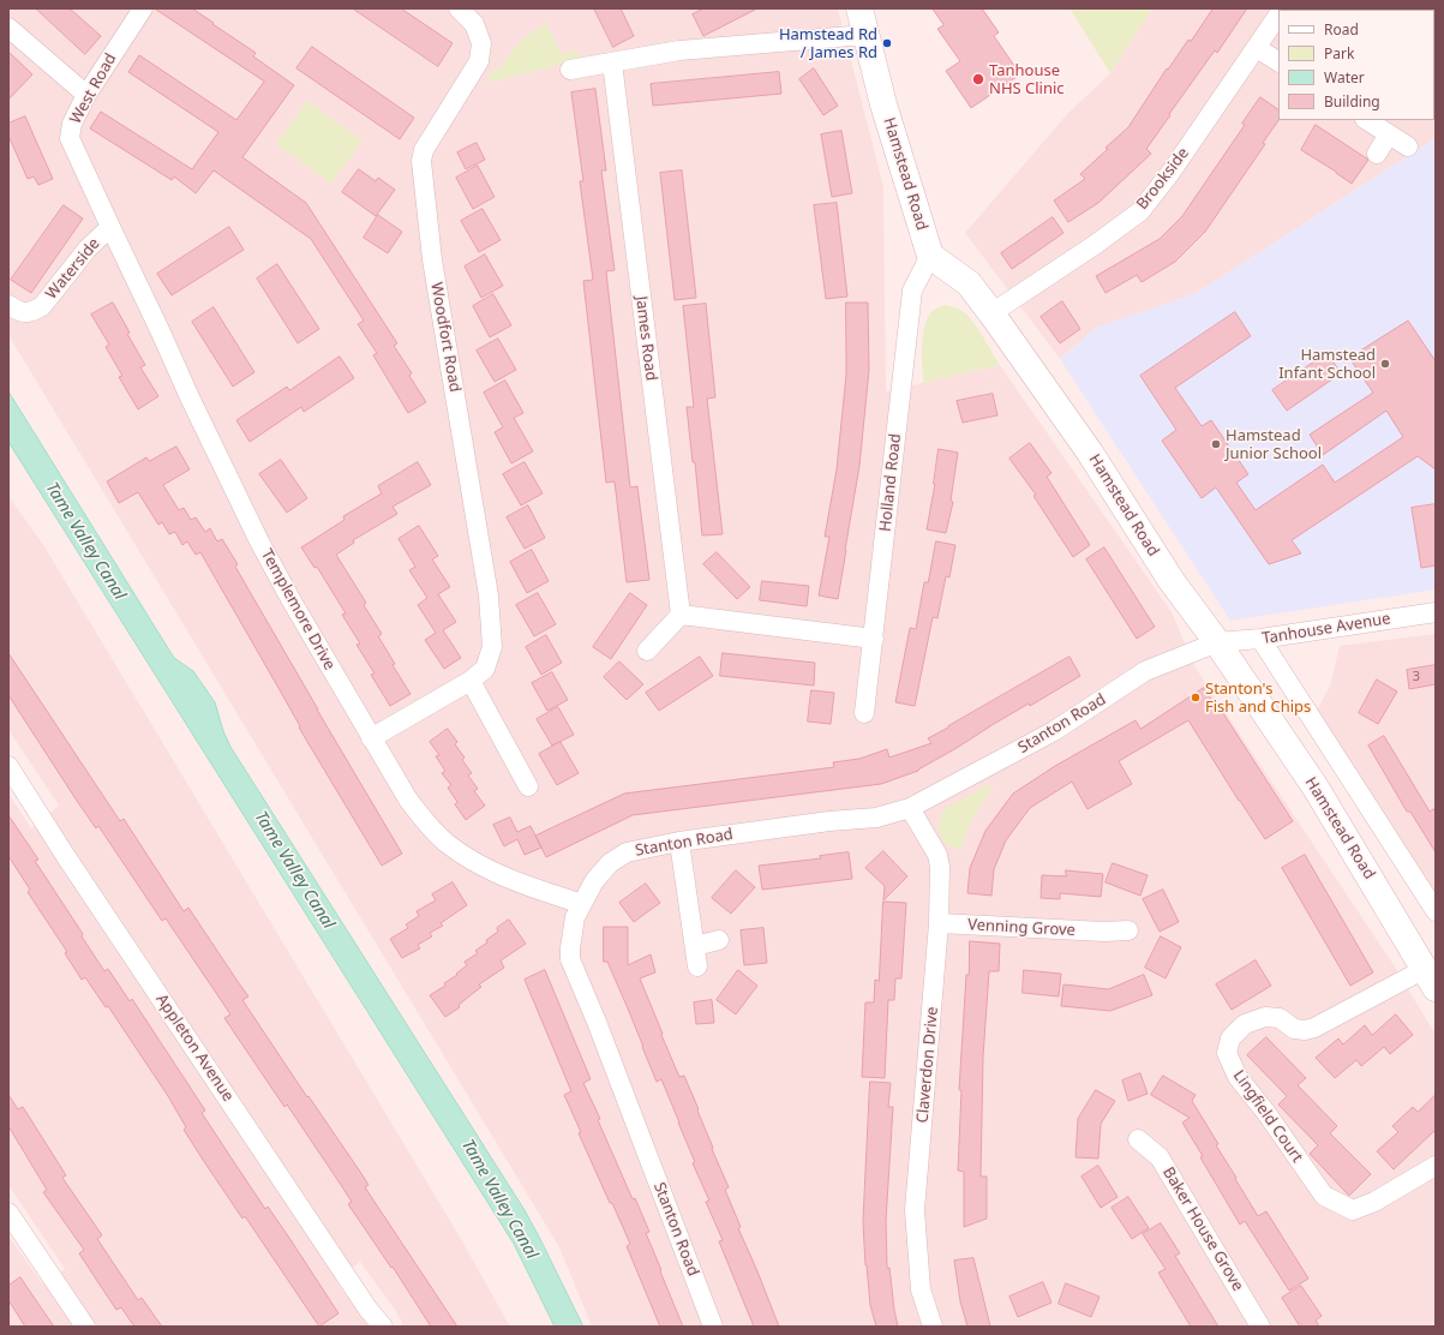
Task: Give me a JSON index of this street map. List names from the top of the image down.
{
  "streets": {
    "main road": ["Hamstead Road"],
    "street": [
      "West Road",
      "Brookside",
      "Waterside",
      "Woodfort Road",
      "James Road",
      "Holland Road",
      "Templemore Drive",
      "Tanhouse Avenue",
      "Stanton Road",
      "Venning Grove",
      "Appleton Avenue",
      "Claverdon Drive",
      "Lingfield Court",
      "Baker House Grove"
    ]
  },
  "crossings": [
    ["West Road", "Waterside"],
    ["West Road", "Templemore Drive"],
    ["Hamstead Road", "Brookside"],
    ["Hamstead Road", "Holland Road"],
    ["Hamstead Road", "Tanhouse Avenue"],
    ["Hamstead Road", "Stanton Road"],
    ["Hamstead Road", "Lingfield Court"],
    ["Waterside", "Templemore Drive"],
    ["Woodfort Road", "Templemore Drive"],
    ["Templemore Drive", "Stanton Road"],
    ["Tanhouse Avenue", "Stanton Road"],
    ["Stanton Road", "Claverdon Drive"],
    ["Venning Grove", "Claverdon Drive"]
  ],
  "water": ["Tame Valley Canal"],
  "places": [
    "Hamstead Rd / James Rd",
    "Tanhouse NHS Clinic",
    "Hamstead Infant School",
    "Hamstead Junior School",
    "Stanton's Fish and Chips"
  ],
  "house_numbers": ["3"],
  "legend": [
    "Road",
    "Park",
    "Water",
    "Building"
  ]
}
